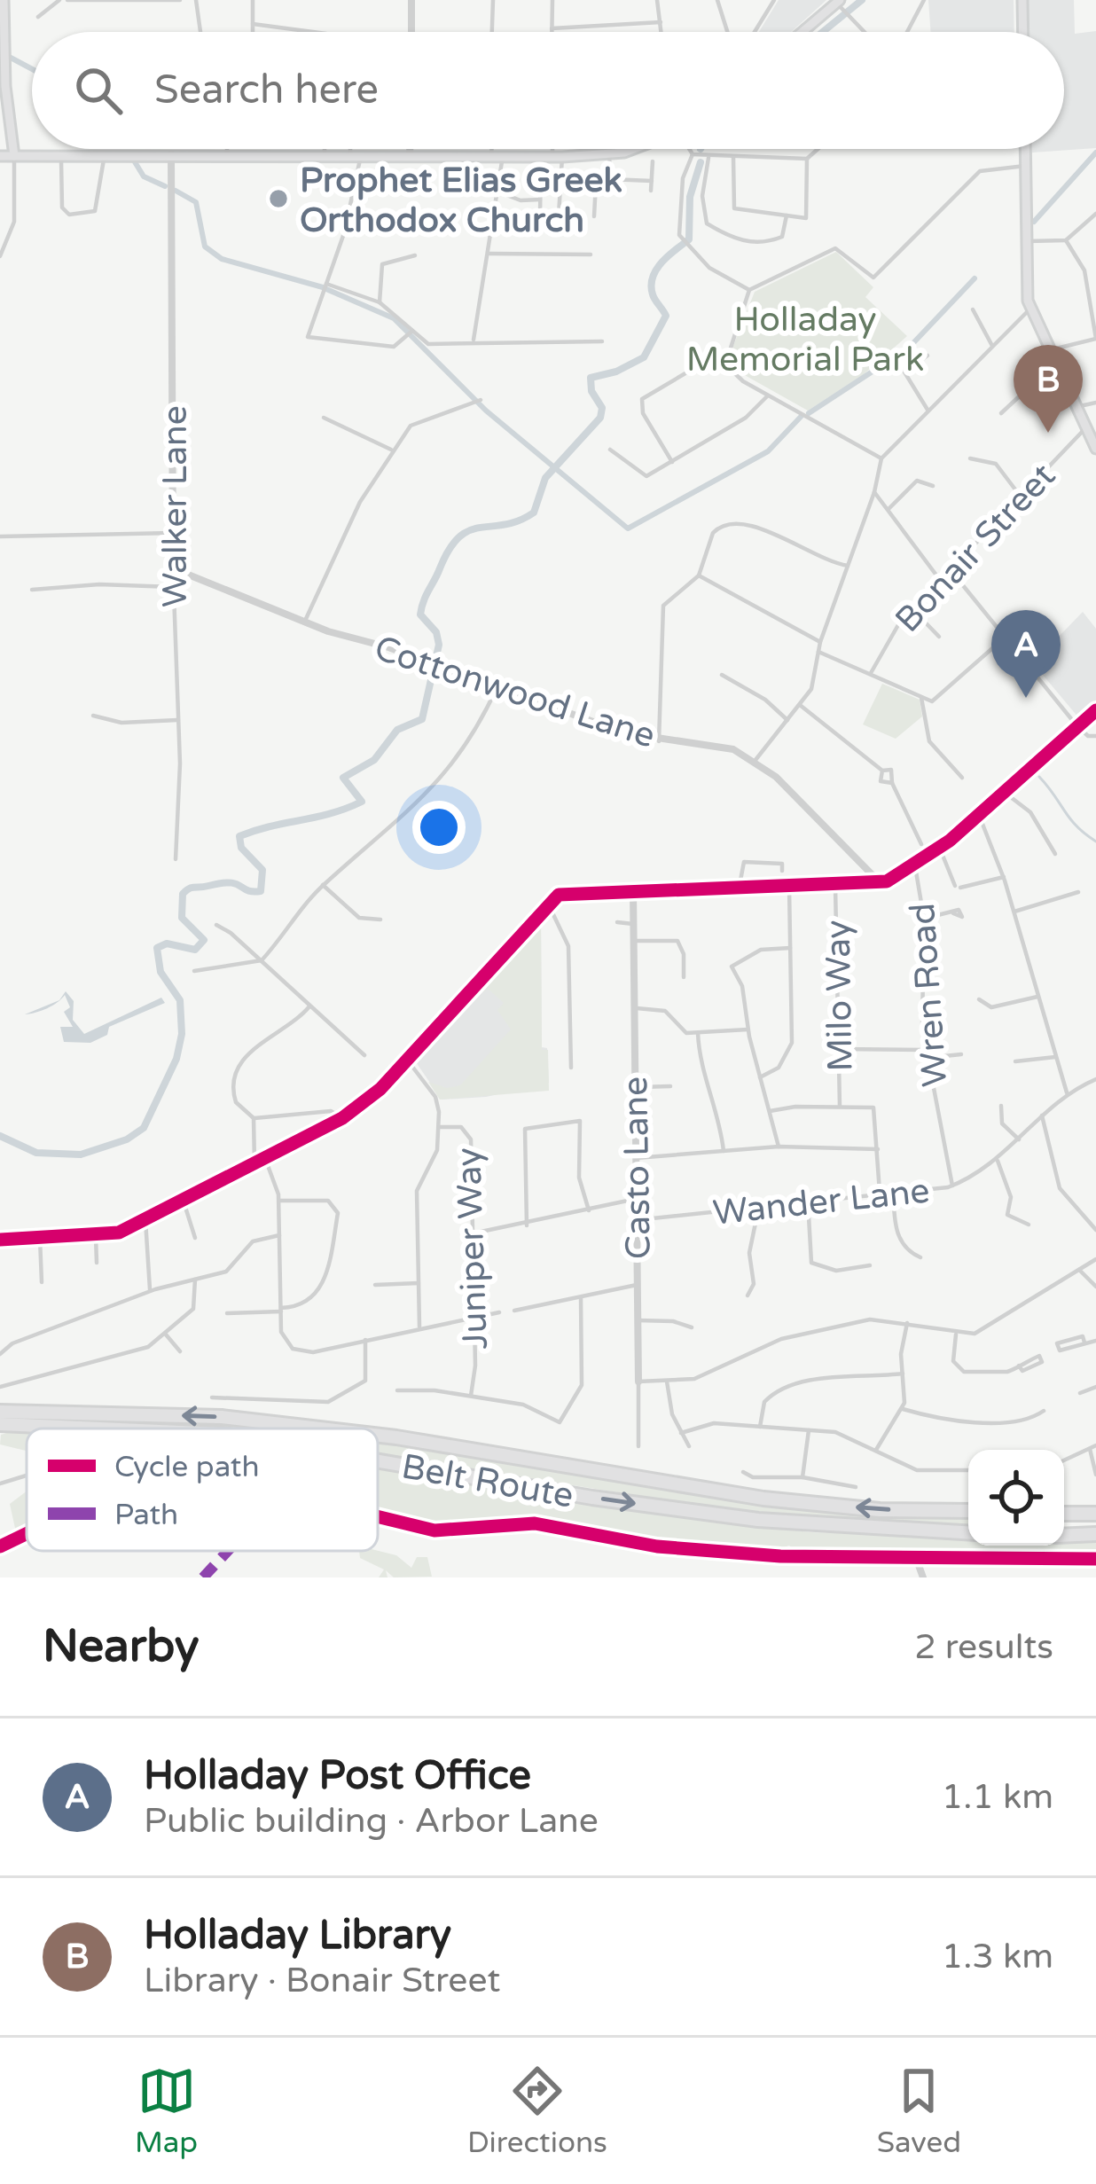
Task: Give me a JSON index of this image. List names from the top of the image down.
{
  "streets": {
    "highway": ["Belt Route"],
    "street": [
      "Walker Lane",
      "Bonair Street",
      "Cottonwood Lane",
      "Wren Road",
      "Milo Way",
      "Casto Lane",
      "Wander Lane",
      "Juniper Way"
    ]
  },
  "crossings": [
    ["Walker Lane", "Cottonwood Lane"],
    ["Wren Road", "Wander Lane"],
    ["Casto Lane", "Wander Lane"]
  ],
  "parks": ["Holladay Memorial Park"],
  "places": ["Prophet Elias Greek Orthodox Church"],
  "legend": ["Cycle path", "Path"],
  "page": {
    "search": "Search here",
    "pins": ["B", "A"],
    "heading": ["Nearby", "2 results"],
    "list": [
      {
        "mark": "A",
        "name": "Holladay Post Office",
        "note": "Public building · Arbor Lane",
        "value": "1.1 km"
      },
      {
        "mark": "B",
        "name": "Holladay Library",
        "note": "Library · Bonair Street",
        "value": "1.3 km"
      }
    ],
    "nav": ["Map", "Directions", "Saved"]
  }
}
